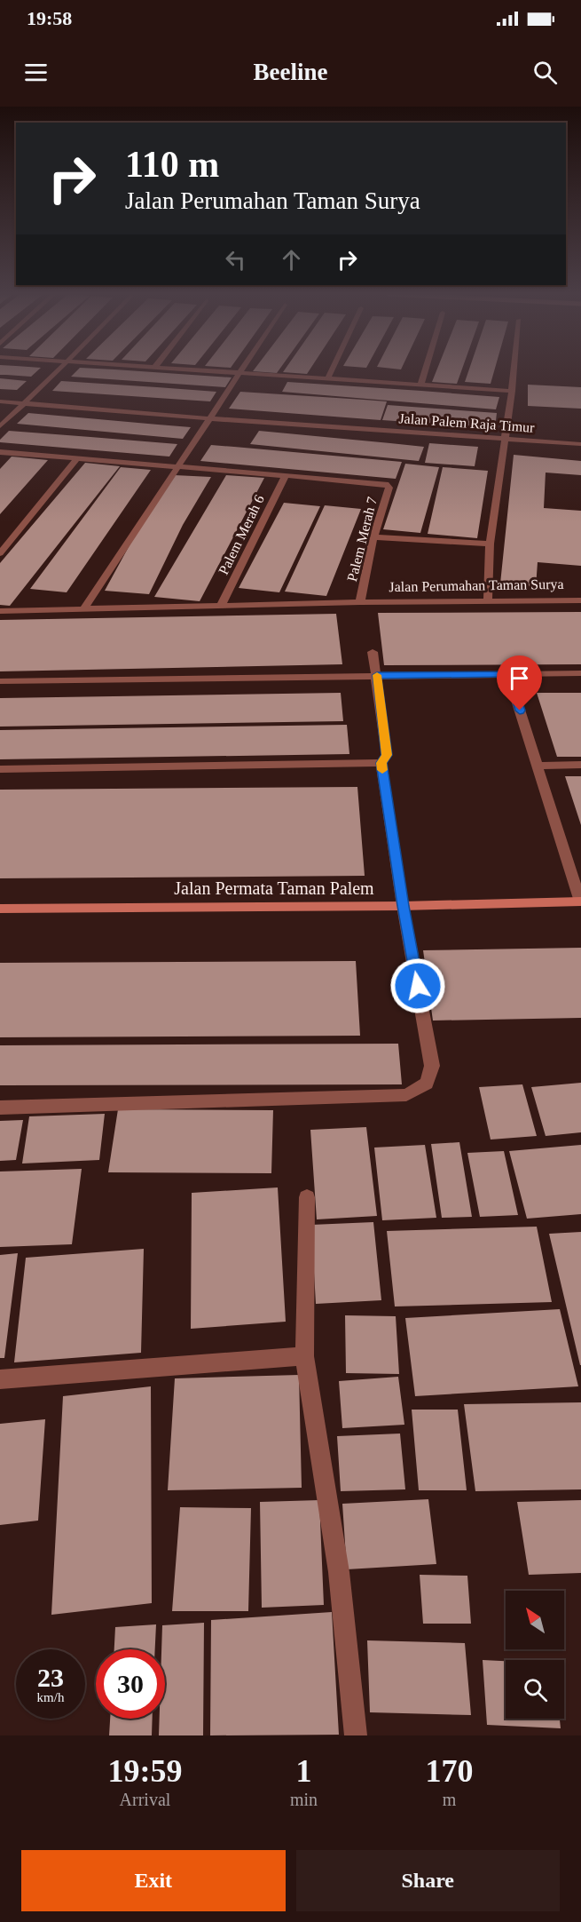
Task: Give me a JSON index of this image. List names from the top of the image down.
{
  "streets": {
    "street": [
      "Jalan Palem Raja Timur",
      "Palem Merah 6",
      "Palem Merah 7",
      "Jalan Perumahan Taman Surya",
      "Jalan Permata Taman Palem"
    ]
  },
  "crossings": [
    ["Palem Merah 6", "Palem Merah 7"],
    ["Palem Merah 6", "Jalan Perumahan Taman Surya"],
    ["Palem Merah 7", "Jalan Perumahan Taman Surya"]
  ],
  "north": "top left",
  "page": {
    "status": "19:58",
    "header": "Beeline",
    "turn": ["110 m", "Jalan Perumahan Taman Surya"],
    "speed": "23 km/h",
    "limit": "30",
    "eta": [
      "19:59",
      "Arrival",
      "1",
      "min",
      "170",
      "m"
    ],
    "buttons": ["Exit", "Share"]
  }
}
